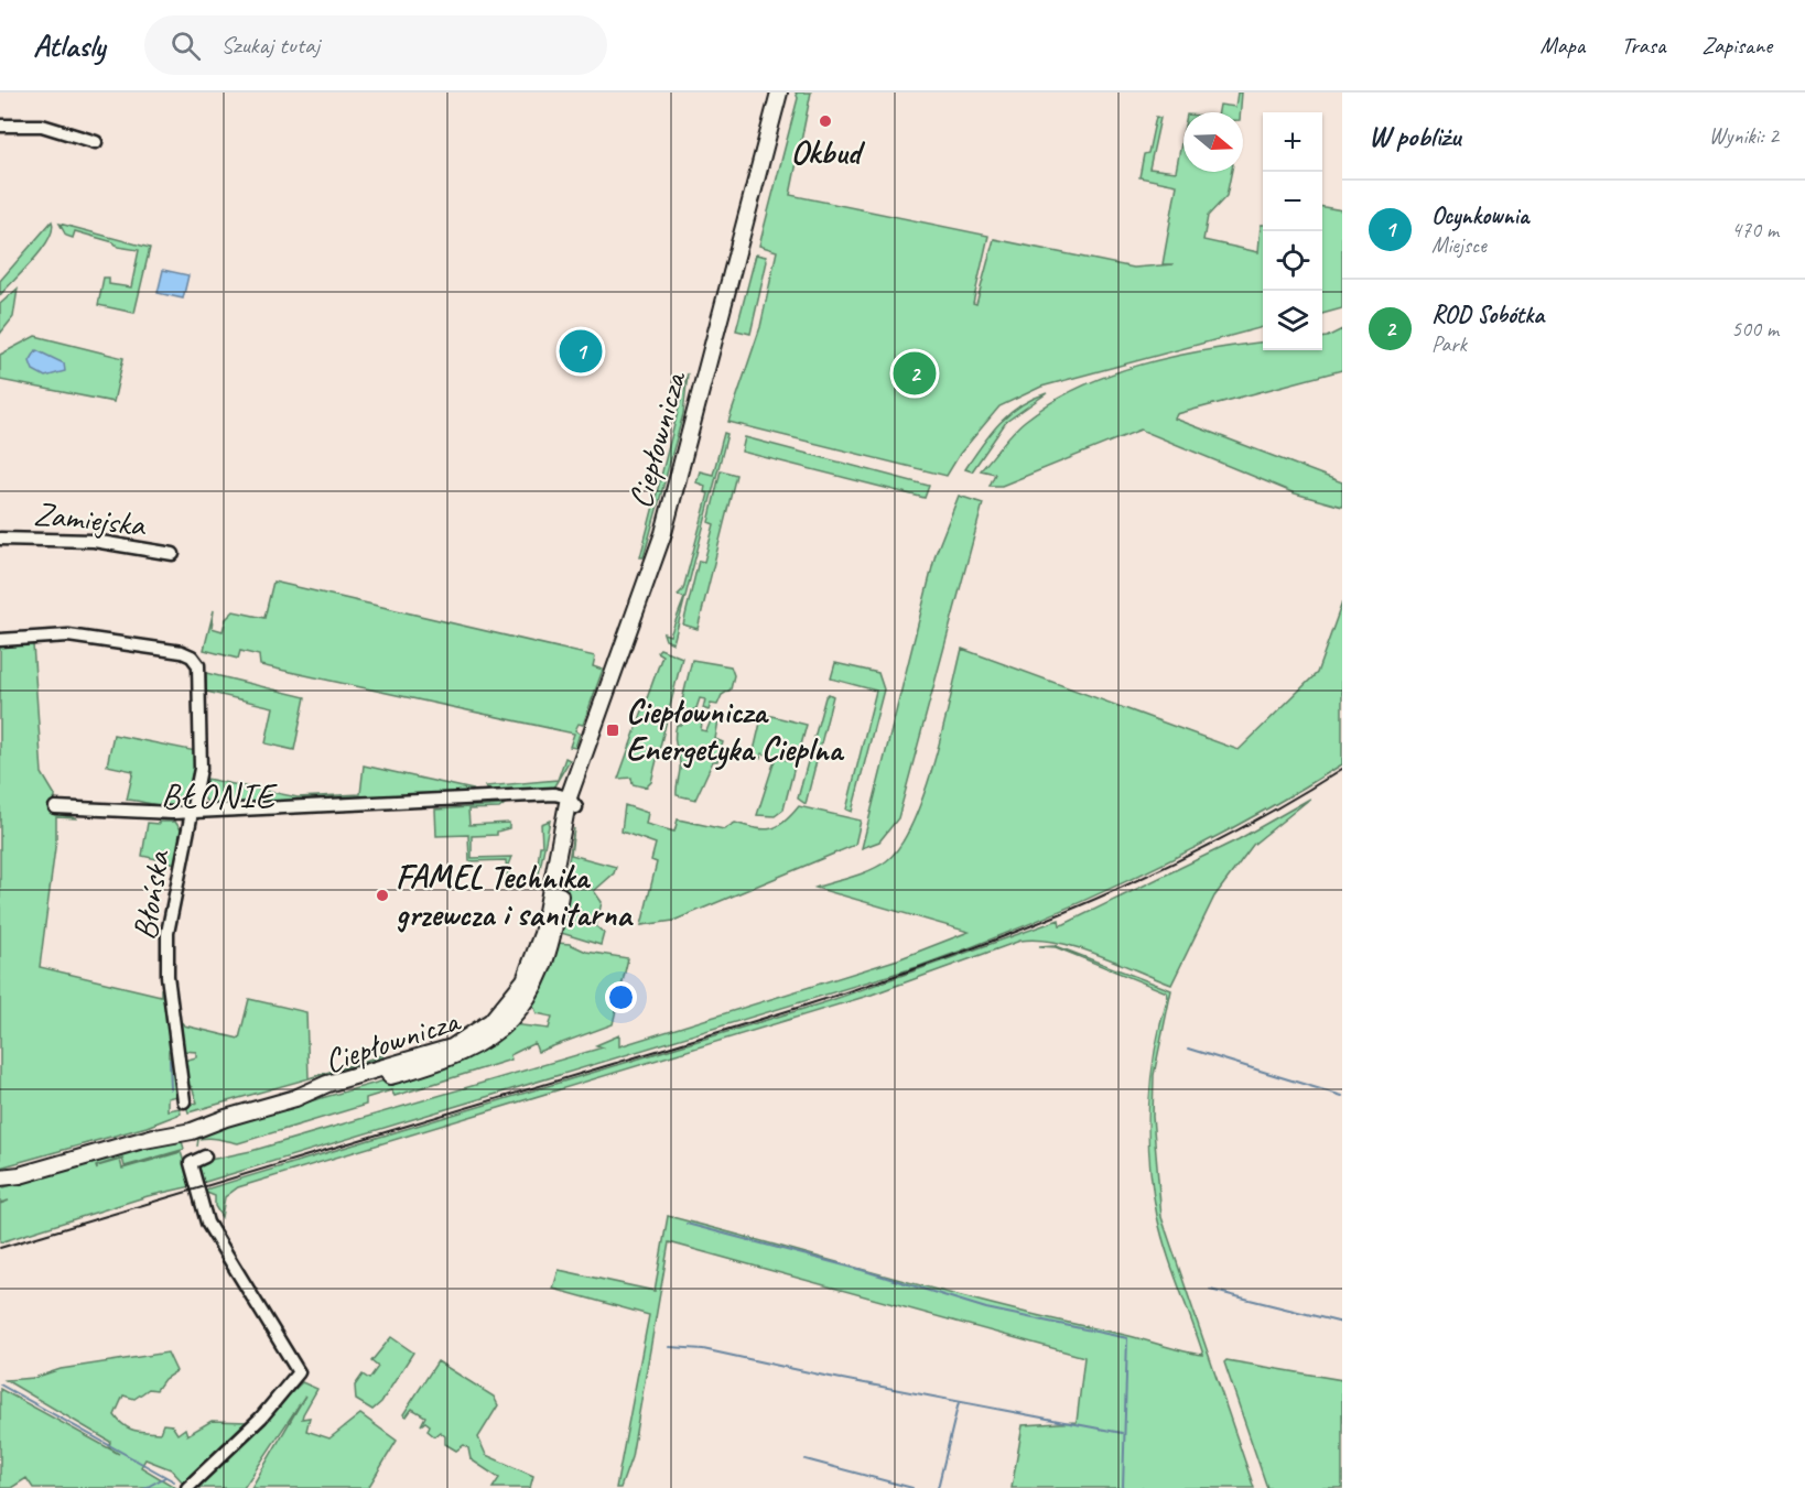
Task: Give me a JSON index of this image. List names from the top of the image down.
{
  "streets": {
    "main road": ["Ciepłownicza"],
    "street": ["Zamiejska", "Błońska"]
  },
  "districts": ["BŁONIE"],
  "places": {
    "other": ["Okbud", "FAMEL Technika grzewcza i sanitarna"],
    "transit": ["Ciepłownicza Energetyka Cieplna"]
  },
  "north": "right",
  "page": {
    "header": "Atlasly",
    "search": "Szukaj tutaj",
    "nav": ["Mapa", "Trasa", "Zapisane"],
    "heading": ["W pobliżu", "Wyniki: 2"],
    "map_buttons": ["+", "−"],
    "list": [
      {
        "mark": "1",
        "name": "Ocynkownia",
        "note": "Miejsce",
        "value": "470 m"
      },
      {
        "mark": "2",
        "name": "ROD Sobótka",
        "note": "Park",
        "value": "500 m"
      }
    ],
    "pins": ["1", "2"]
  }
}
